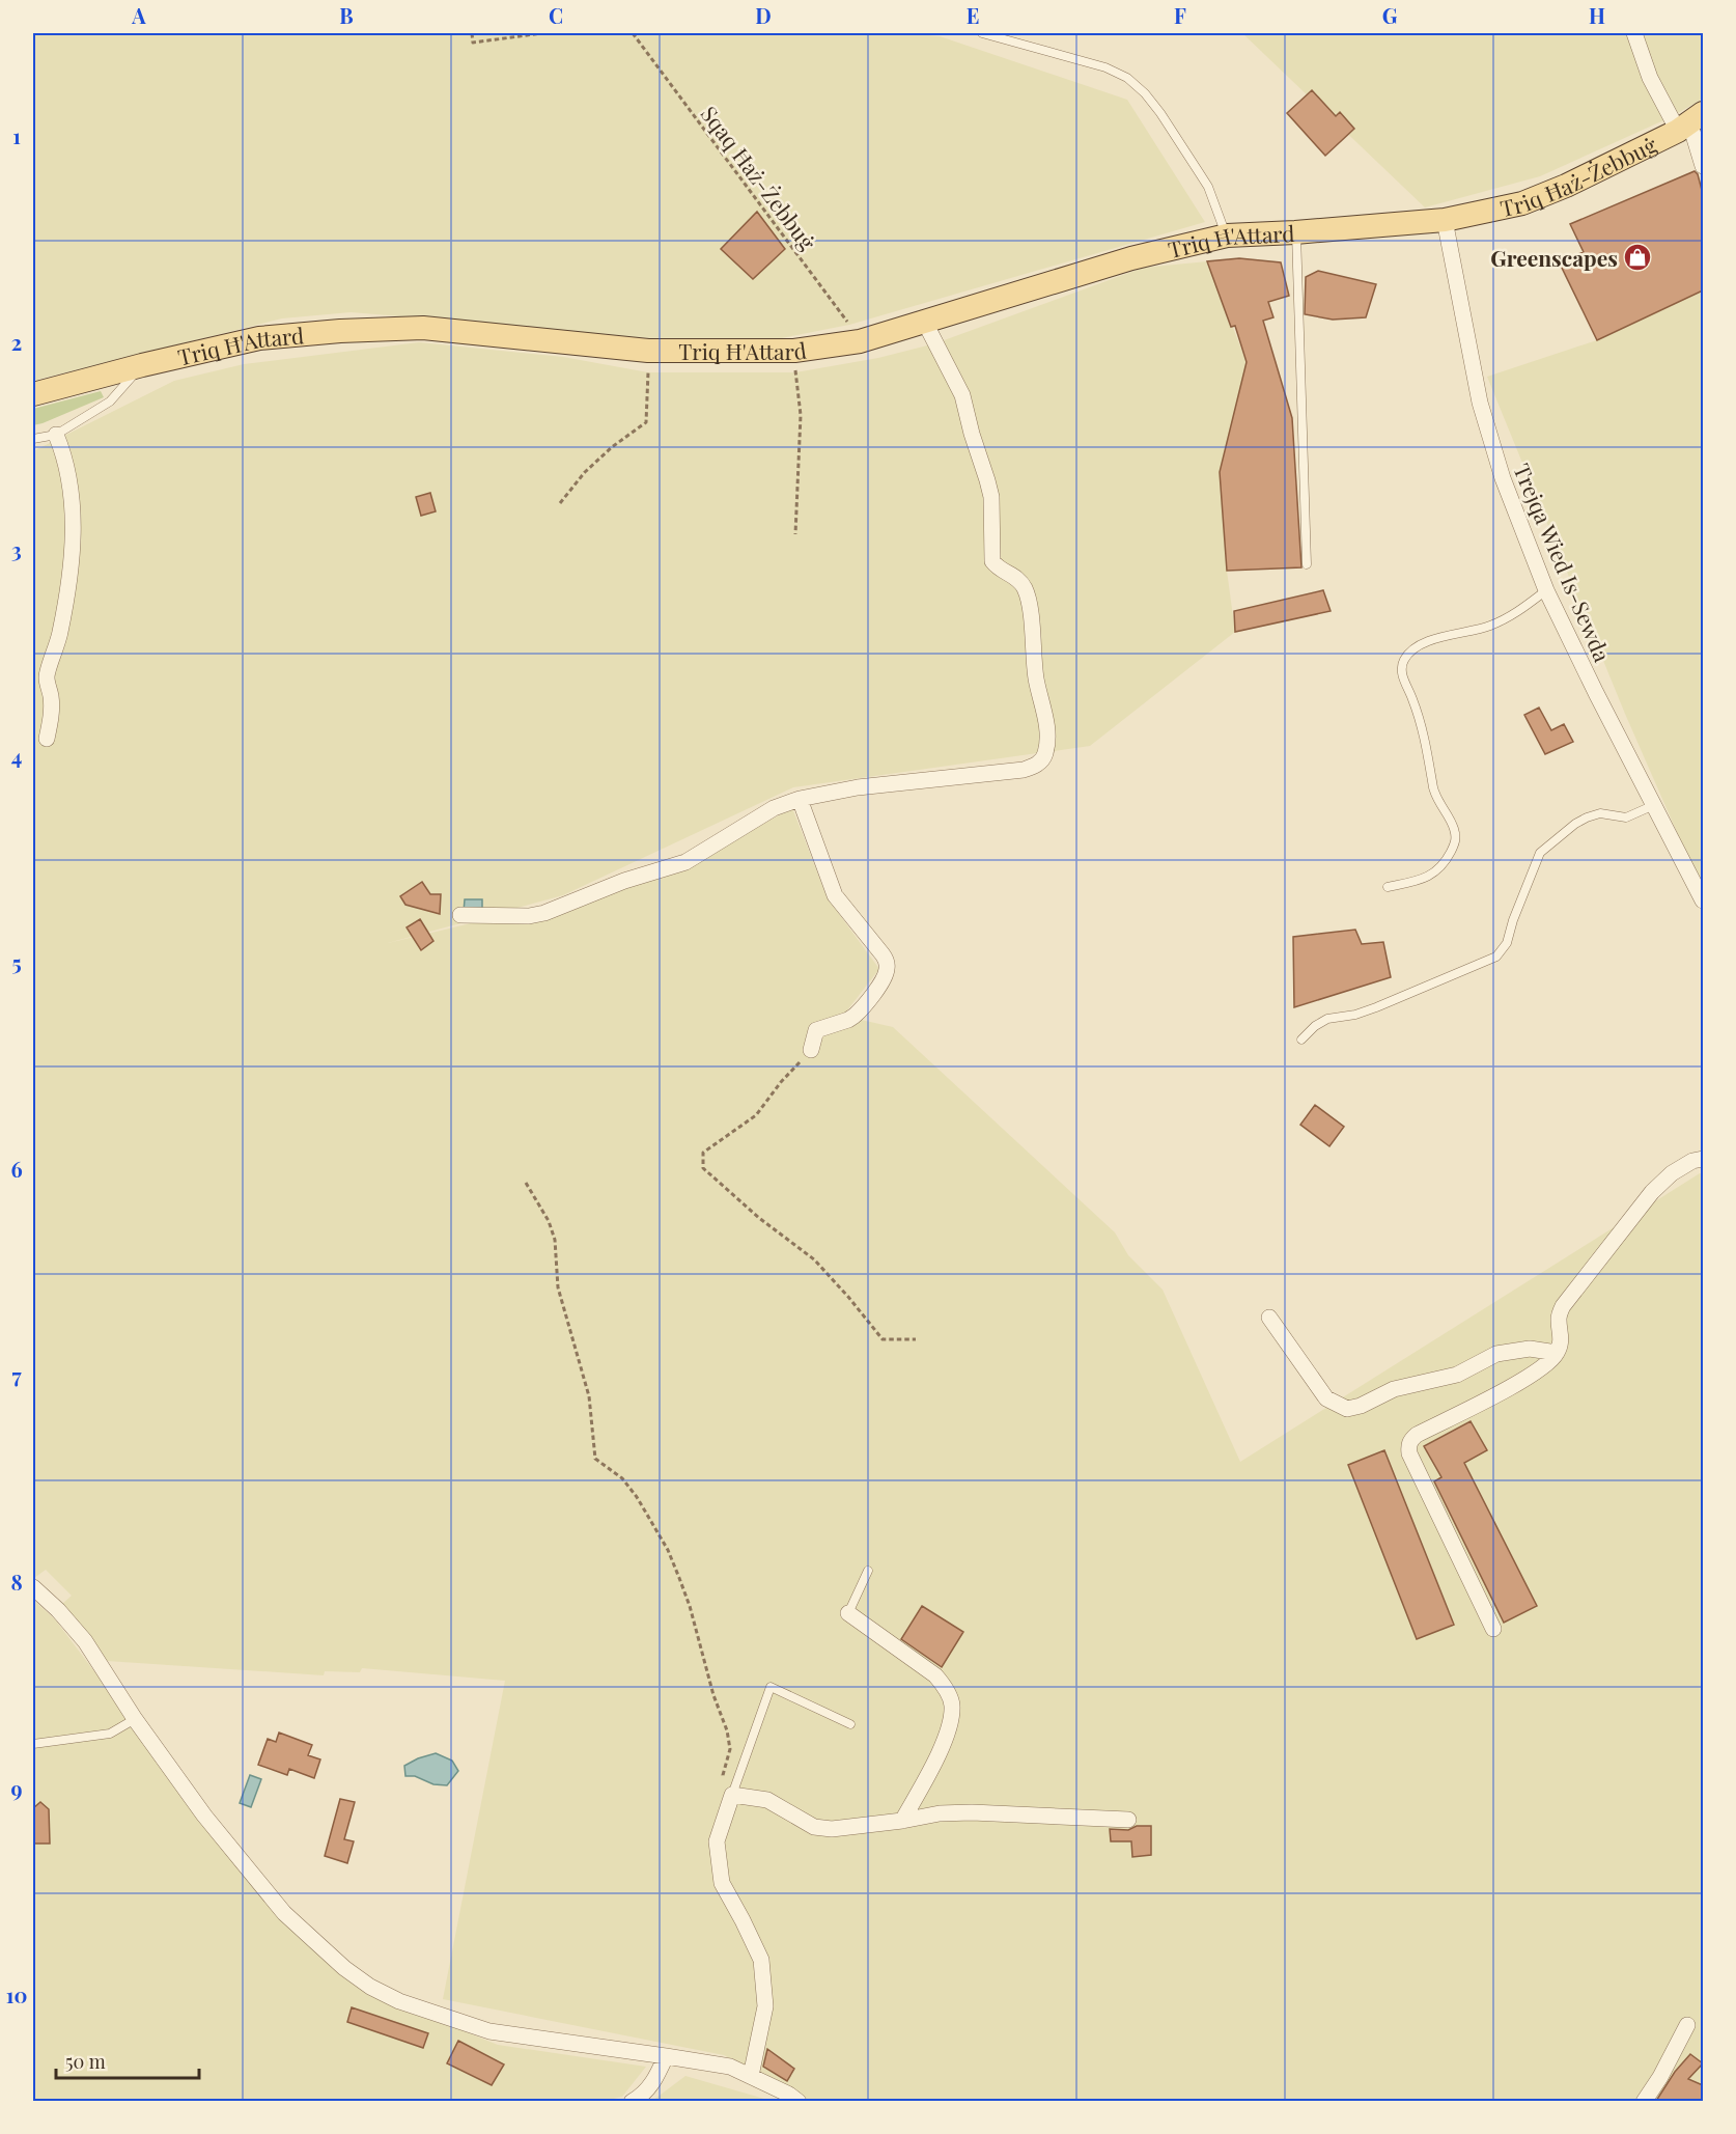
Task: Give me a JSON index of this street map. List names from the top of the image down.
{
  "streets": {
    "main road": ["Triq Ħaż-Żebbuġ", "Triq Ħ'Attard"],
    "street": ["Trejqa Wied Is-Sewda"],
    "path": ["Sqaq Ħaż-Żebbuġ"]
  },
  "crossings": [
    ["Triq Ħaż-Żebbuġ", "Triq Ħ'Attard"],
    ["Triq Ħaż-Żebbuġ", "Trejqa Wied Is-Sewda"],
    ["Sqaq Ħaż-Żebbuġ", "Triq Ħ'Attard"],
    ["Triq Ħ'Attard", "Trejqa Wied Is-Sewda"]
  ],
  "places": {
    "shop": ["Greenscapes"]
  },
  "scale_bar": "50 m",
  "grid": {
    "columns": [
      "A",
      "B",
      "C",
      "D",
      "E",
      "F",
      "G",
      "H"
    ],
    "rows": [
      "1",
      "2",
      "3",
      "4",
      "5",
      "6",
      "7",
      "8",
      "9",
      "10"
    ]
  }
}
